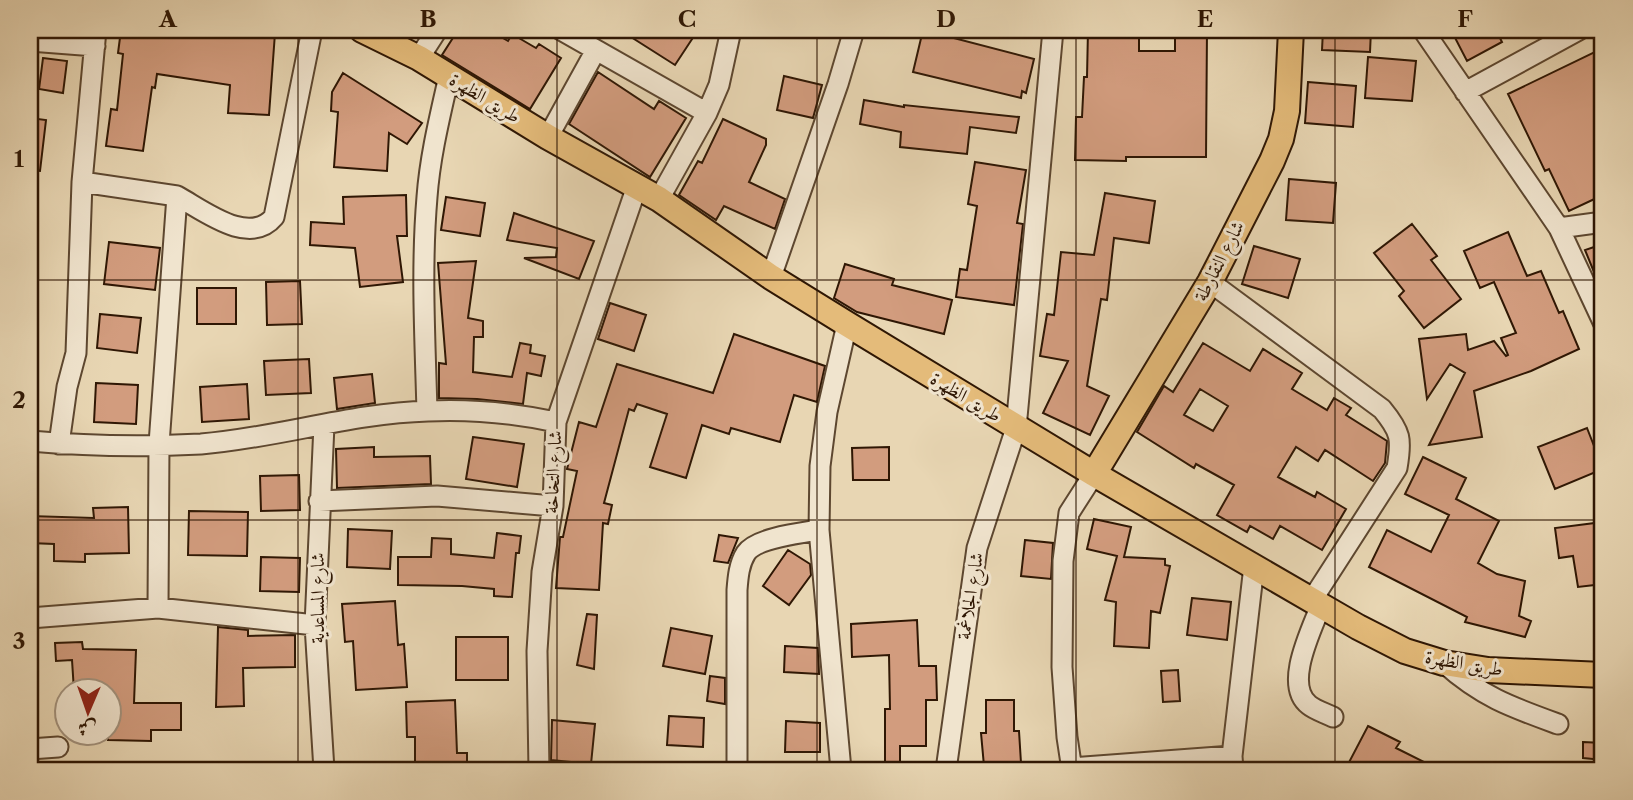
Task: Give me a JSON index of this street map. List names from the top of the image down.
{
  "streets": {
    "main road": ["طريق الظهرة", "شارع النقارطة"],
    "street": ["شارع التخاخة", "شارع الجلاغمة", "شارع المساعدية"]
  },
  "crossings": [
    ["طريق الظهرة", "شارع النقارطة"],
    ["طريق الظهرة", "شارع التخاخة"],
    ["طريق الظهرة", "شارع الجلاغمة"]
  ],
  "north": "bottom",
  "grid": {
    "columns": [
      "A",
      "B",
      "C",
      "D",
      "E",
      "F"
    ],
    "rows": ["1", "2", "3"]
  }
}
